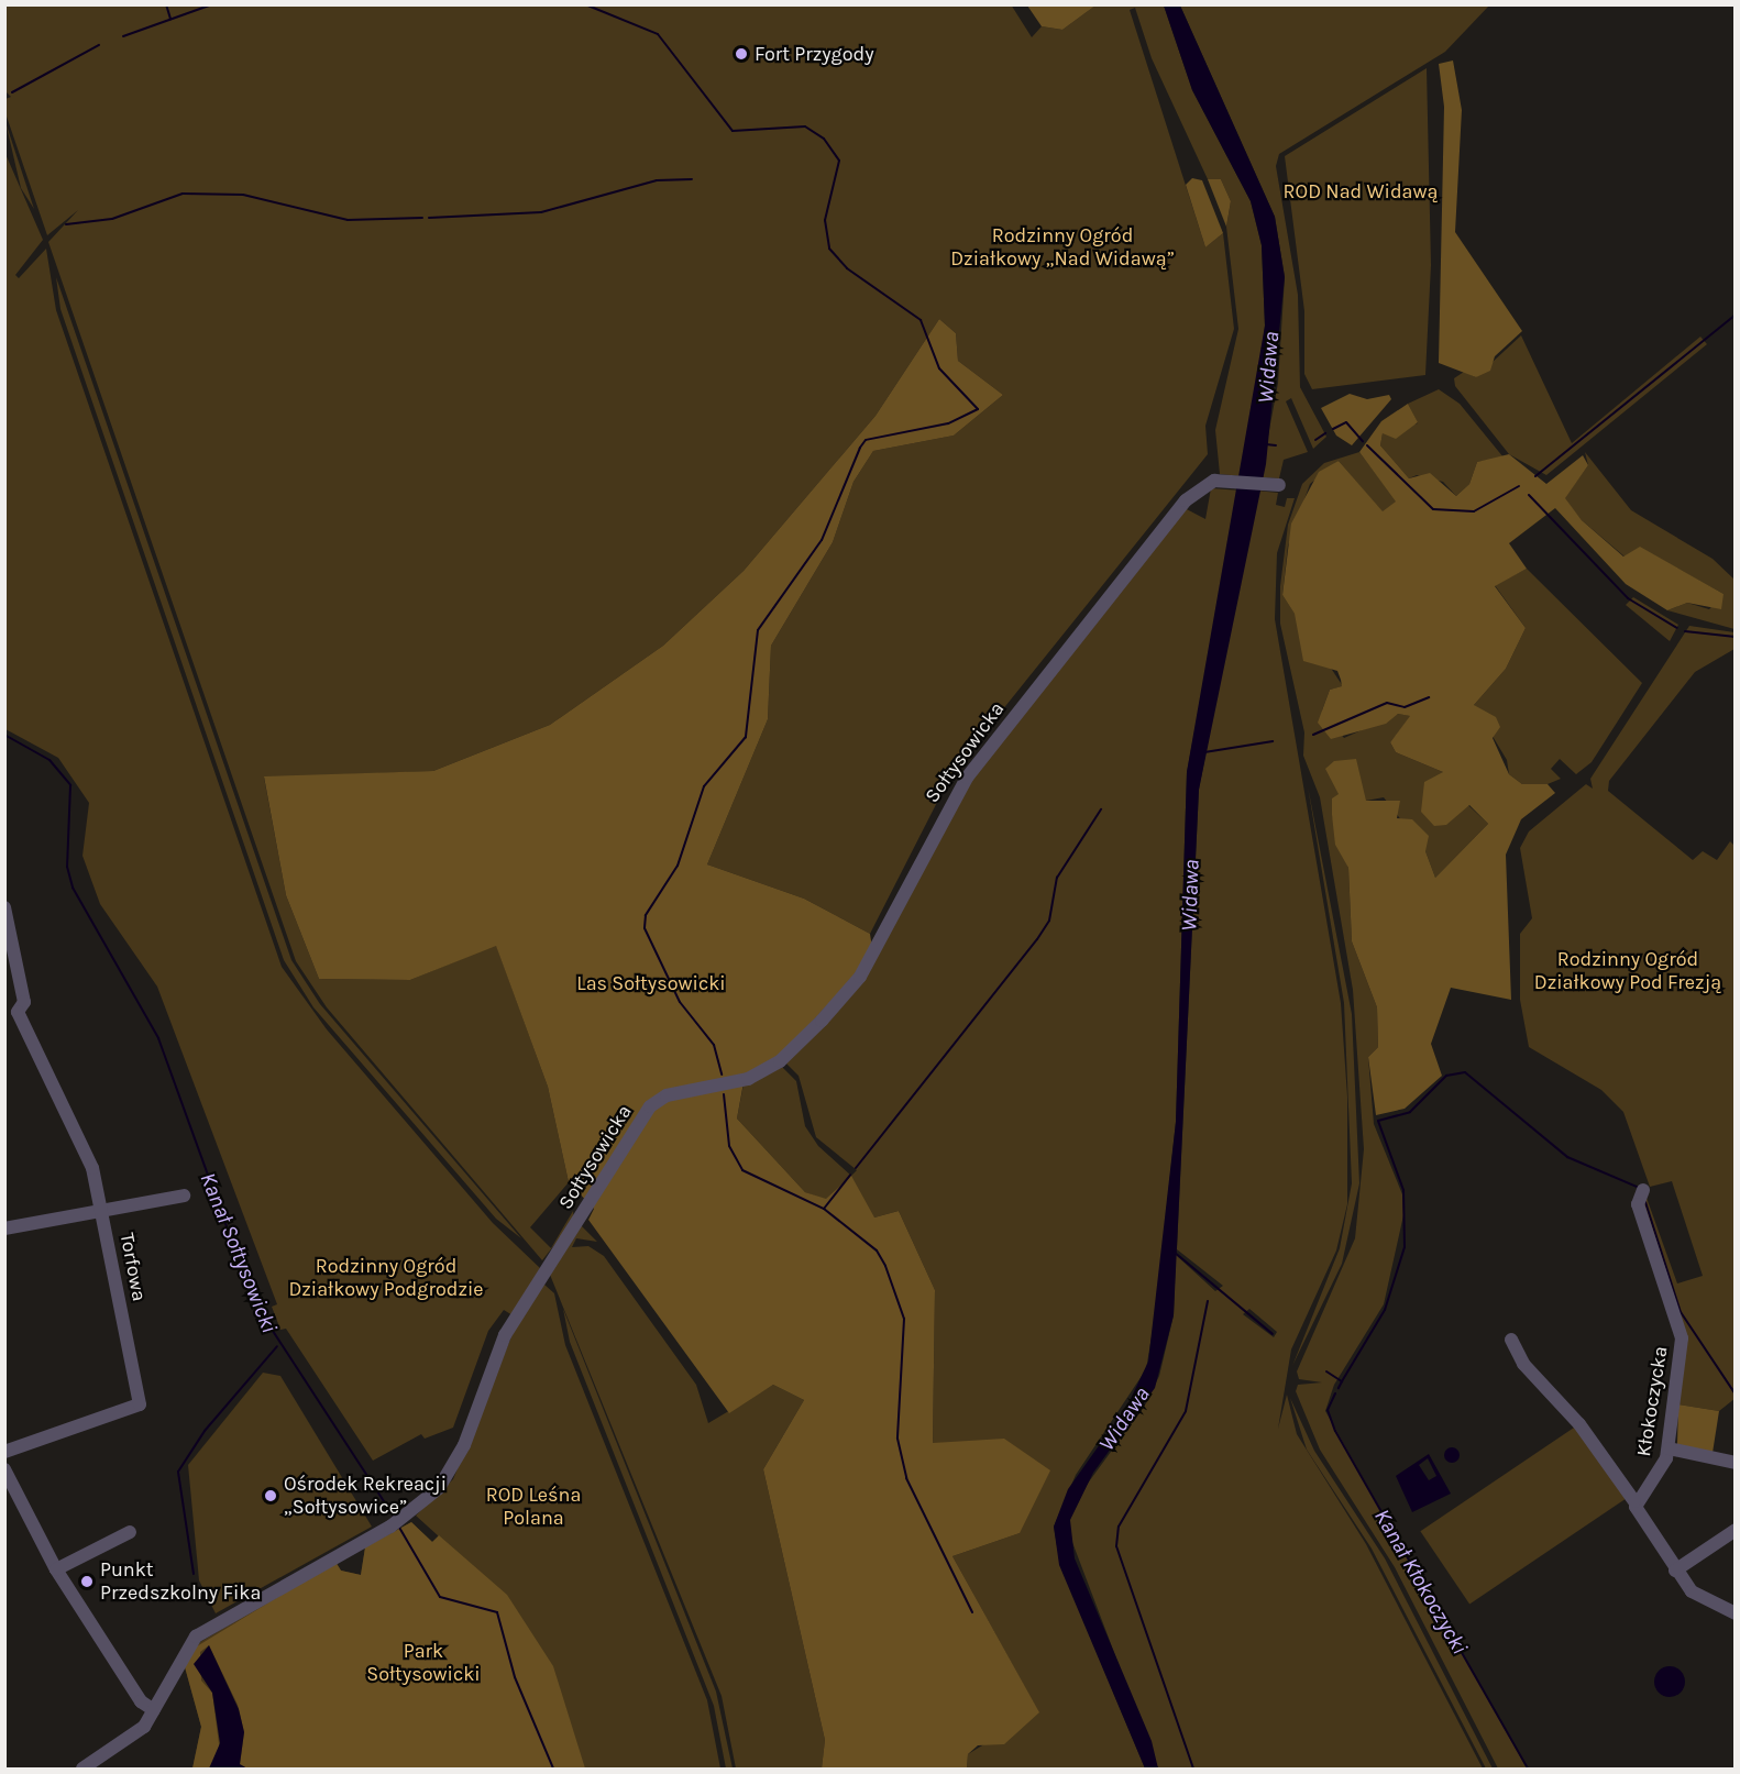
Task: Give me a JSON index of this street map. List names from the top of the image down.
{
  "streets": {
    "street": ["Sołtysowicka", "Torfowa", "Kłokoczycka"]
  },
  "water": ["Widawa", "Kanał Sołtysowicki", "Kanał Kłokoczycki"],
  "parks": [
    "ROD Nad Widawą",
    "Rodzinny Ogród Działkowy „Nad Widawą”",
    "Rodzinny Ogród Działkowy Pod Frezją",
    "Las Sołtysowicki",
    "Rodzinny Ogród Działkowy Podgrodzie",
    "ROD Leśna Polana",
    "Park Sołtysowicki"
  ],
  "places": ["Fort Przygody", "Ośrodek Rekreacji „Sołtysowice”", "Punkt Przedszkolny Fika"]
}
